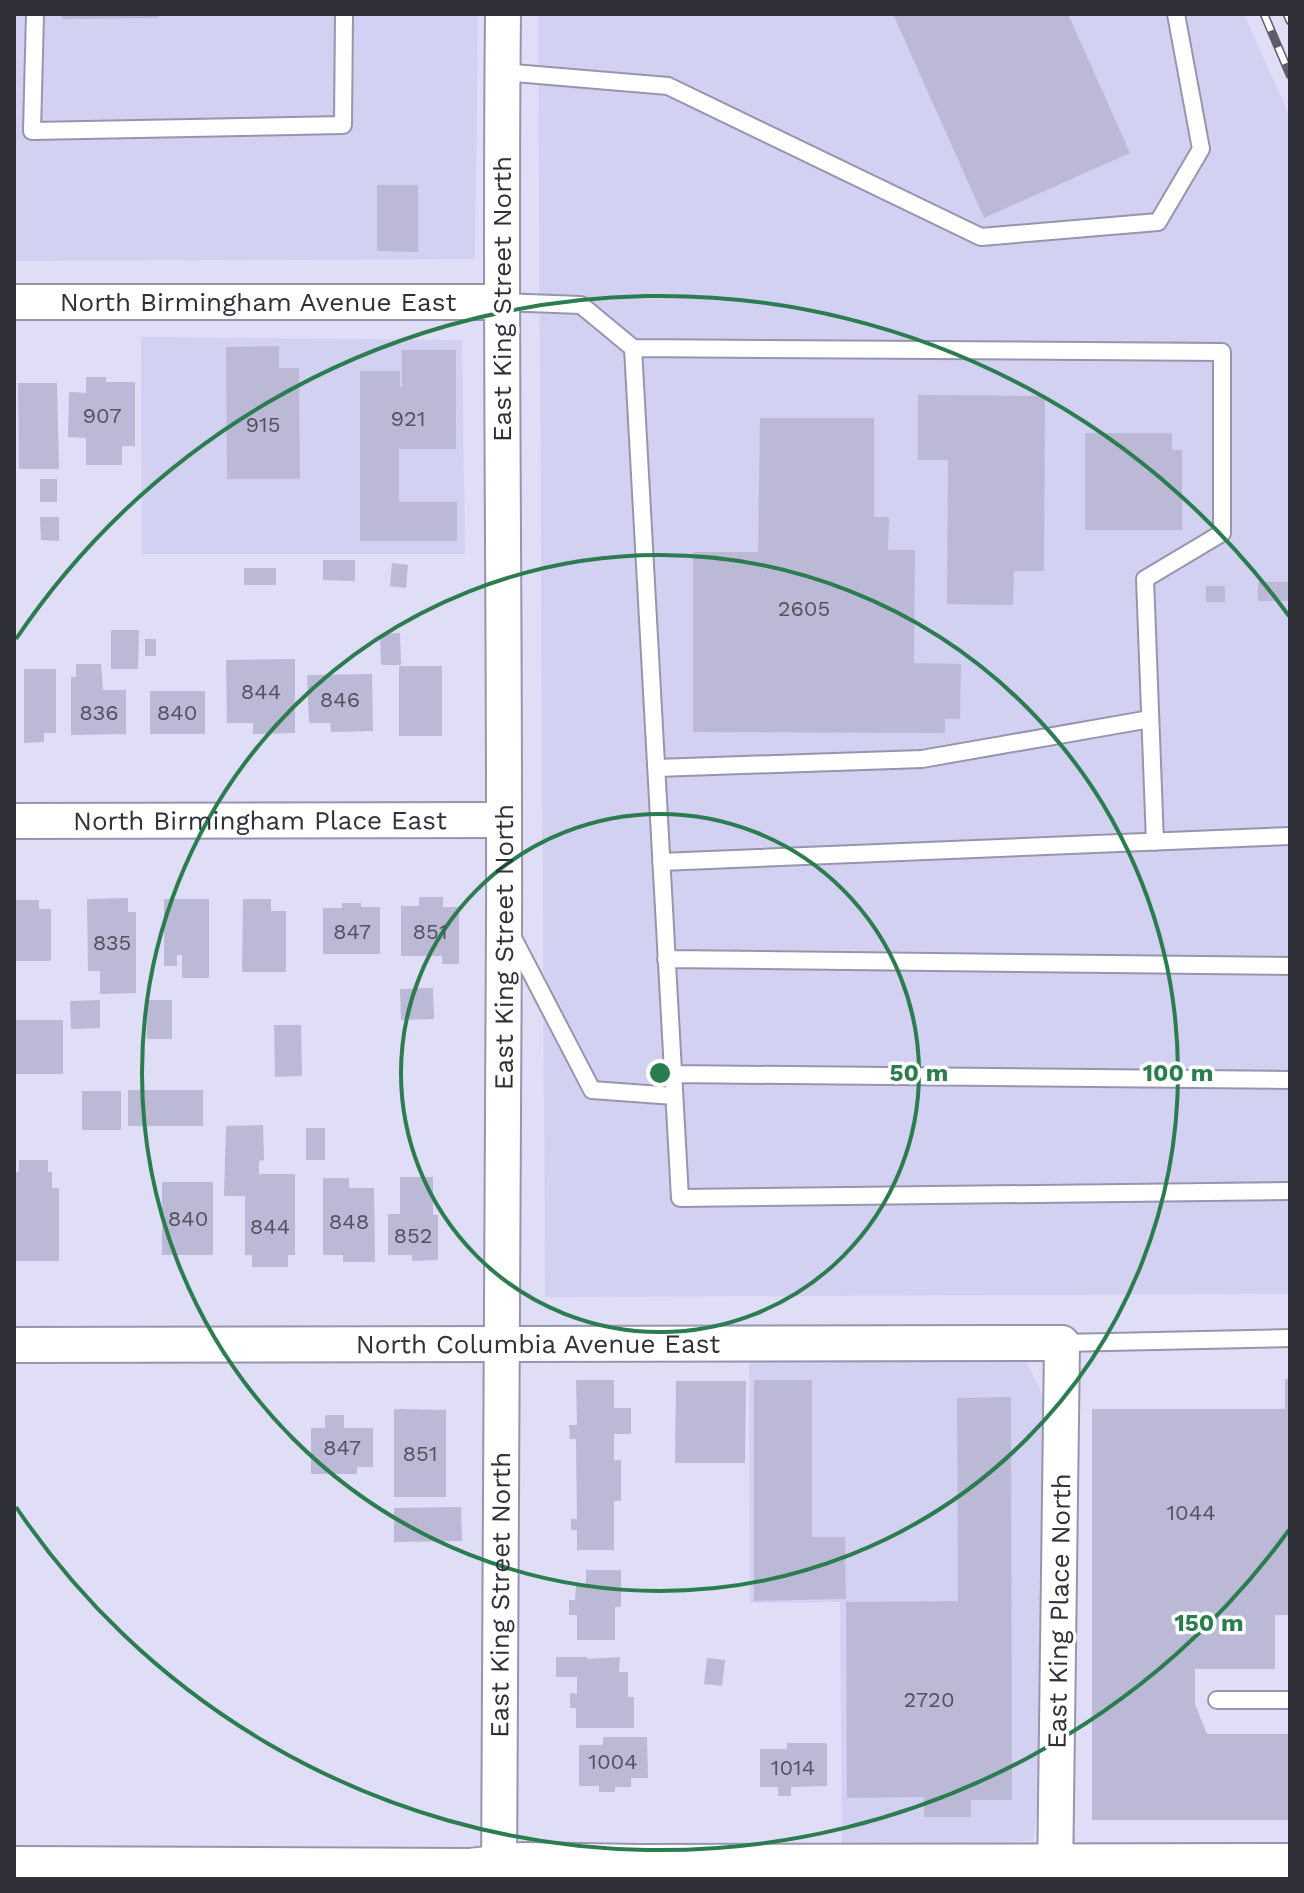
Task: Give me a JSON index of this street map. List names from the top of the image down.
{
  "streets": {
    "street": [
      "East King Street North",
      "North Birmingham Avenue East",
      "North Birmingham Place East",
      "North Columbia Avenue East",
      "East King Place North"
    ]
  },
  "crossings": [
    ["East King Street North", "North Birmingham Avenue East"],
    ["East King Street North", "North Birmingham Place East"],
    ["East King Street North", "North Columbia Avenue East"],
    ["North Columbia Avenue East", "East King Place North"]
  ],
  "house_numbers": [
    "907",
    "921",
    "915",
    "2605",
    "844",
    "846",
    "836",
    "840",
    "847",
    "851",
    "835",
    "840",
    "848",
    "844",
    "852",
    "847",
    "851",
    "1044",
    "2720",
    "1004",
    "1014"
  ],
  "rings": ["50 m", "100 m", "150 m"]
}
